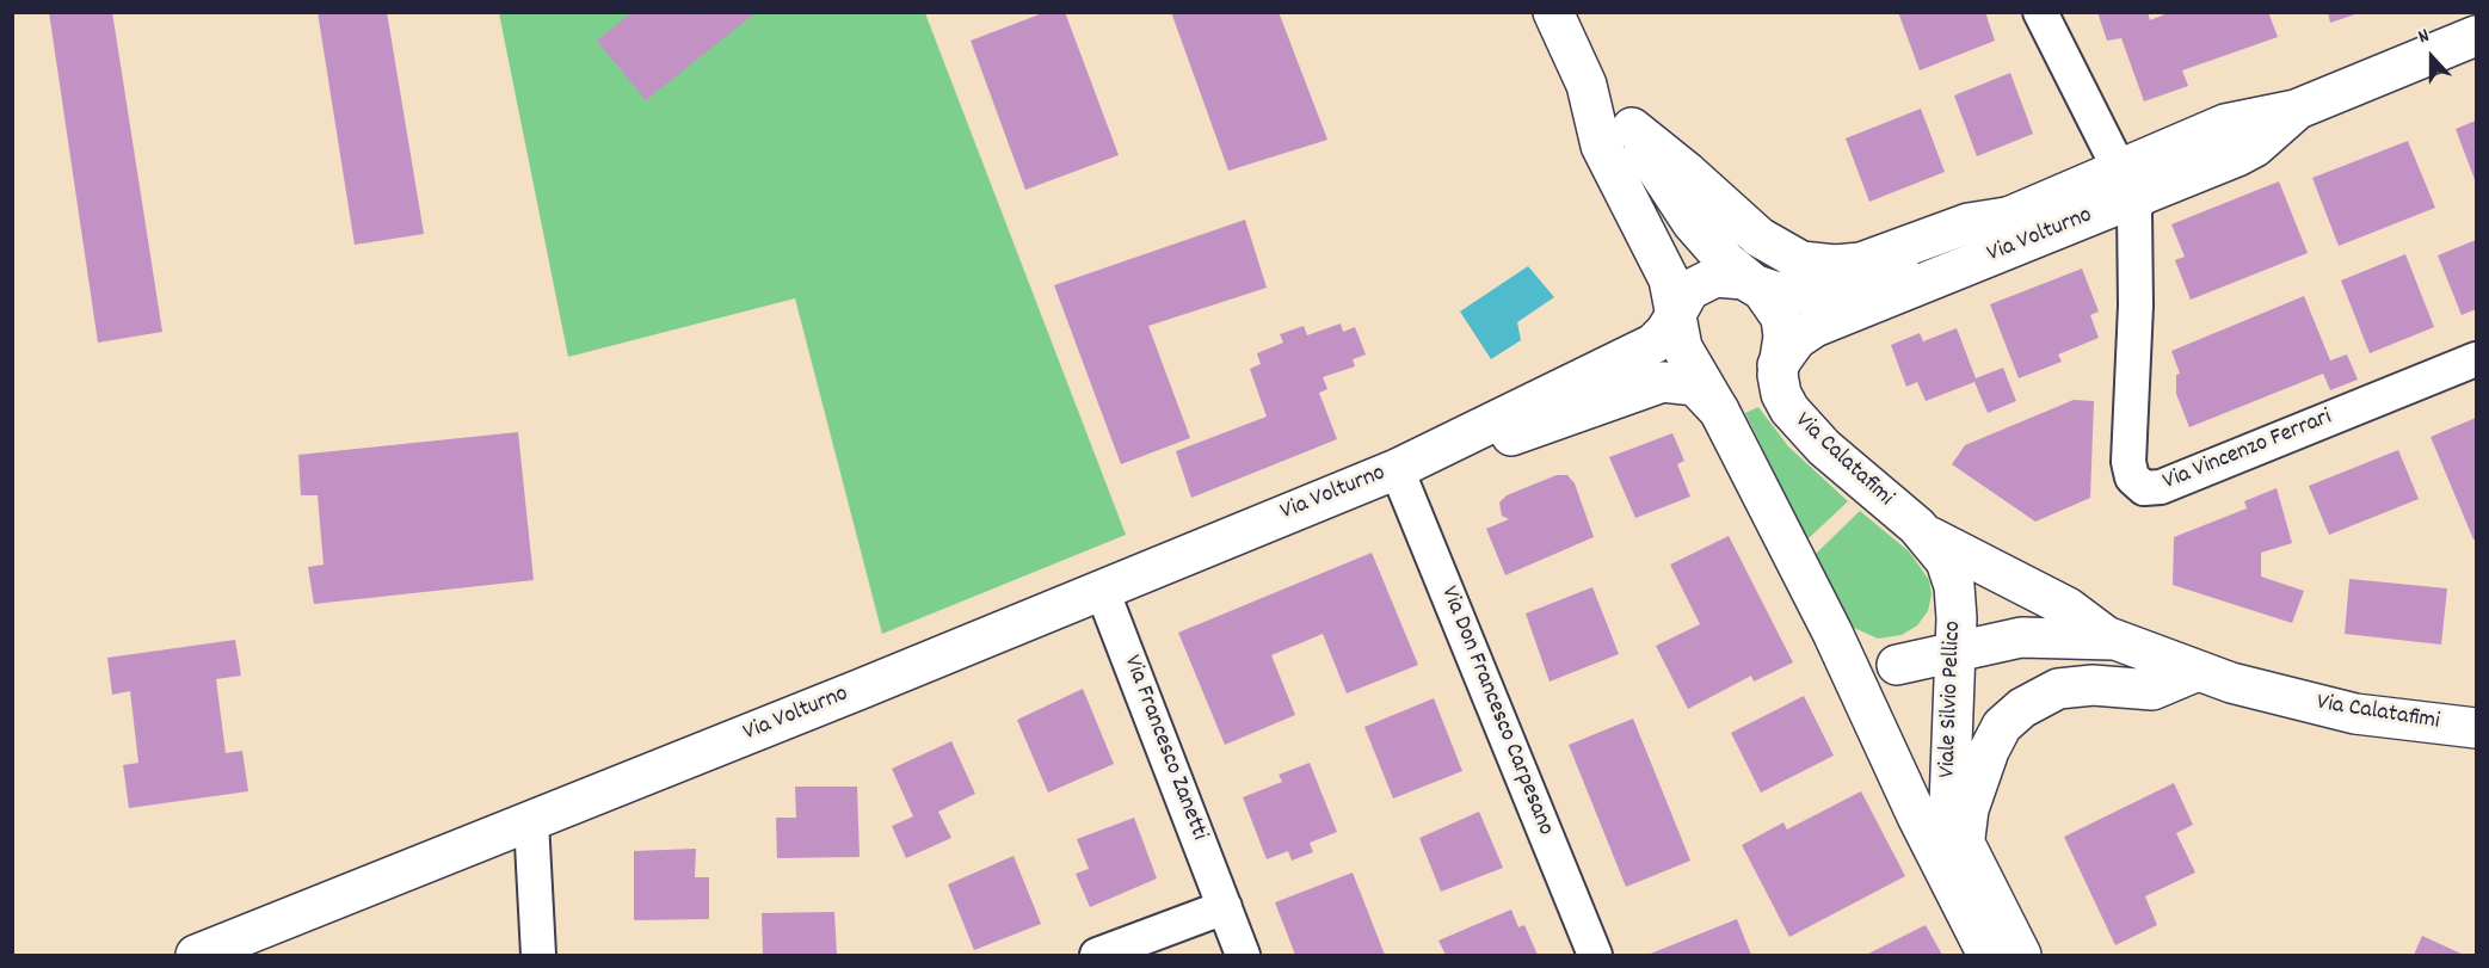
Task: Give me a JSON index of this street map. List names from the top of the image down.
{
  "streets": {
    "main road": ["Via Volturno", "Via Calatafimi", "Viale Silvio Pellico"],
    "street": ["Via Vincenzo Ferrari", "Via Don Francesco Carpesano", "Via Francesco Zanetti"]
  },
  "crossings": [
    ["Via Volturno", "Via Vincenzo Ferrari"],
    ["Via Volturno", "Via Calatafimi"],
    ["Via Volturno", "Viale Silvio Pellico"],
    ["Via Volturno", "Via Don Francesco Carpesano"],
    ["Via Volturno", "Via Francesco Zanetti"],
    ["Via Calatafimi", "Viale Silvio Pellico"]
  ],
  "north": "top"
}
